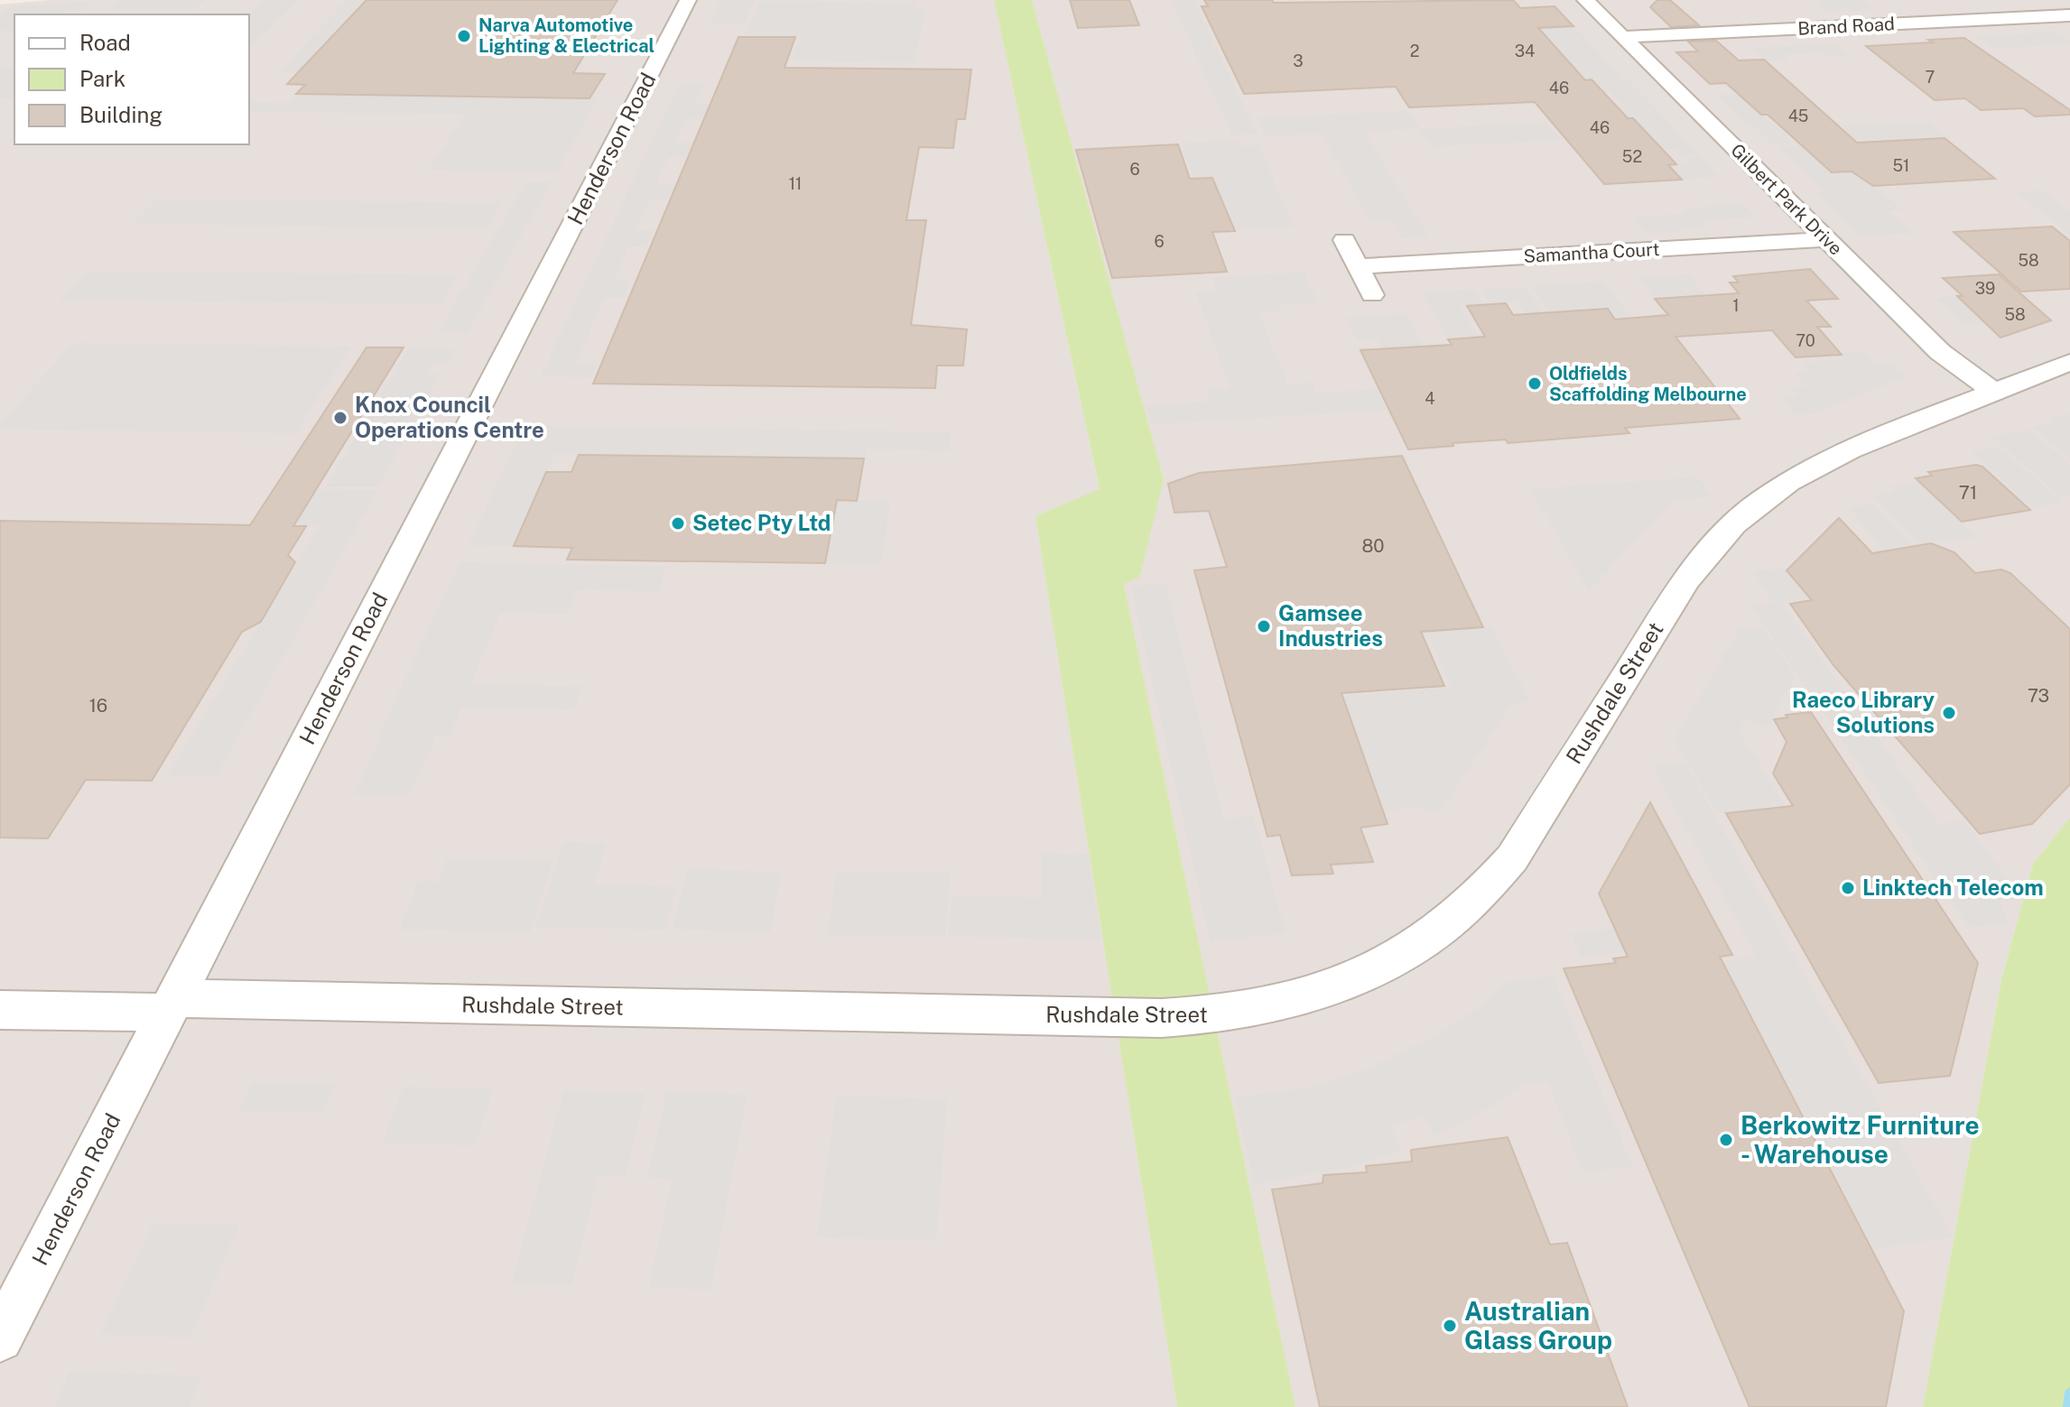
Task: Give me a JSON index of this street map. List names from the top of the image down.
{
  "streets": {
    "street": [
      "Brand Road",
      "Henderson Road",
      "Gilbert Park Drive",
      "Samantha Court",
      "Rushdale Street"
    ]
  },
  "crossings": [
    ["Brand Road", "Gilbert Park Drive"],
    ["Henderson Road", "Rushdale Street"],
    ["Gilbert Park Drive", "Samantha Court"],
    ["Gilbert Park Drive", "Rushdale Street"]
  ],
  "places": [
    "Narva Automotive Lighting & Electrical",
    "Oldfields Scaffolding Melbourne",
    "Knox Council Operations Centre",
    "Setec Pty Ltd",
    "Gamsee Industries",
    "Raeco Library Solutions",
    "Linktech Telecom",
    "Berkowitz Furniture - Warehouse",
    "Australian Glass Group"
  ],
  "house_numbers": [
    "2",
    "34",
    "3",
    "7",
    "46",
    "45",
    "46",
    "52",
    "51",
    "6",
    "11",
    "6",
    "58",
    "39",
    "1",
    "58",
    "70",
    "4",
    "71",
    "80",
    "73",
    "16"
  ],
  "legend": ["Road", "Park", "Building"]
}
